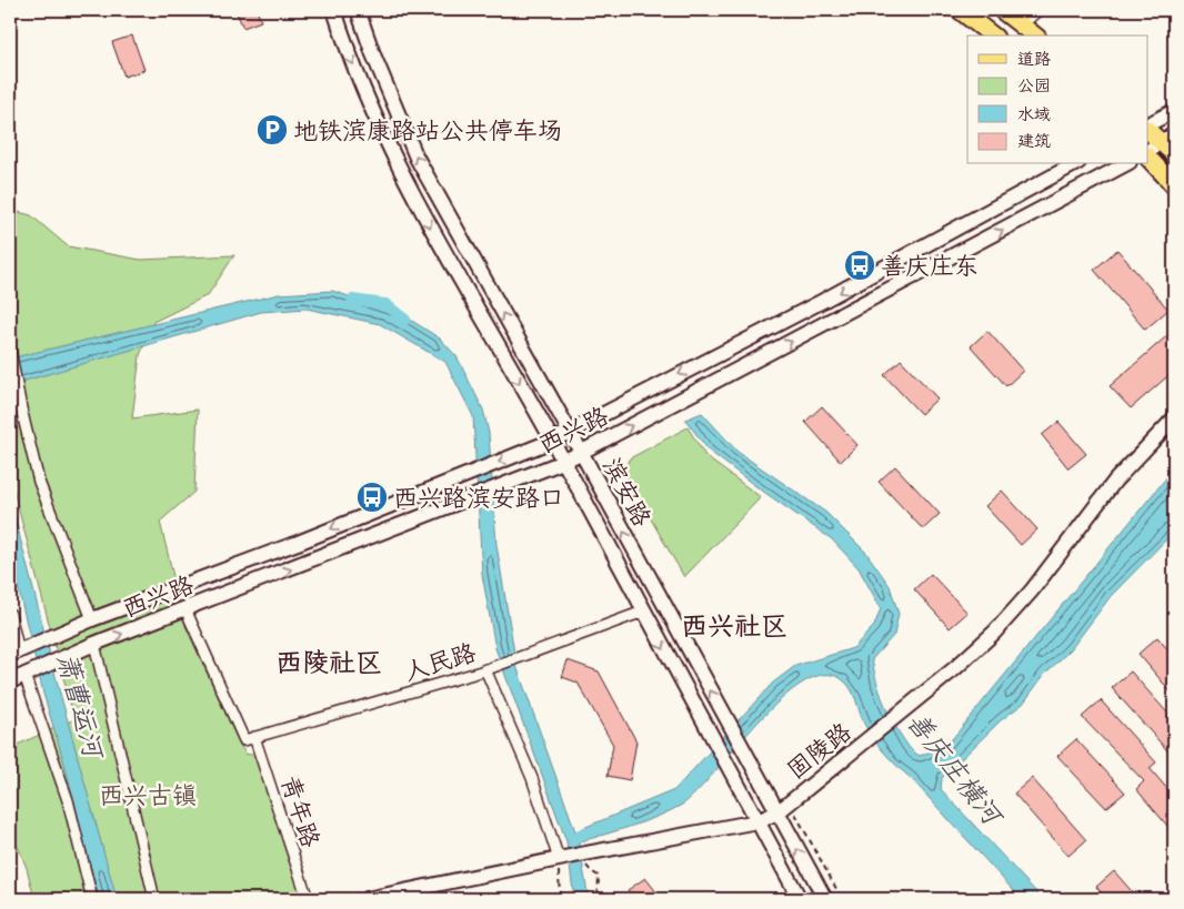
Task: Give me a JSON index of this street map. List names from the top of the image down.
{
  "streets": {
    "main road": ["西兴路", "滨安路", "固陵路"],
    "street": ["人民路", "青年路"]
  },
  "crossings": [
    ["西兴路", "滨安路"],
    ["西兴路", "人民路"],
    ["滨安路", "人民路"],
    ["滨安路", "固陵路"],
    ["人民路", "青年路"]
  ],
  "districts": ["西兴社区", "西陵社区"],
  "water": ["萧曹运河", "善庆庄横河"],
  "parks": ["西兴古镇"],
  "places": {
    "parking": ["地铁滨康路站公共停车场"],
    "bus stop": ["善庆庄东", "西兴路滨安路口"]
  },
  "legend": [
    "道路",
    "公园",
    "水域",
    "建筑"
  ]
}
